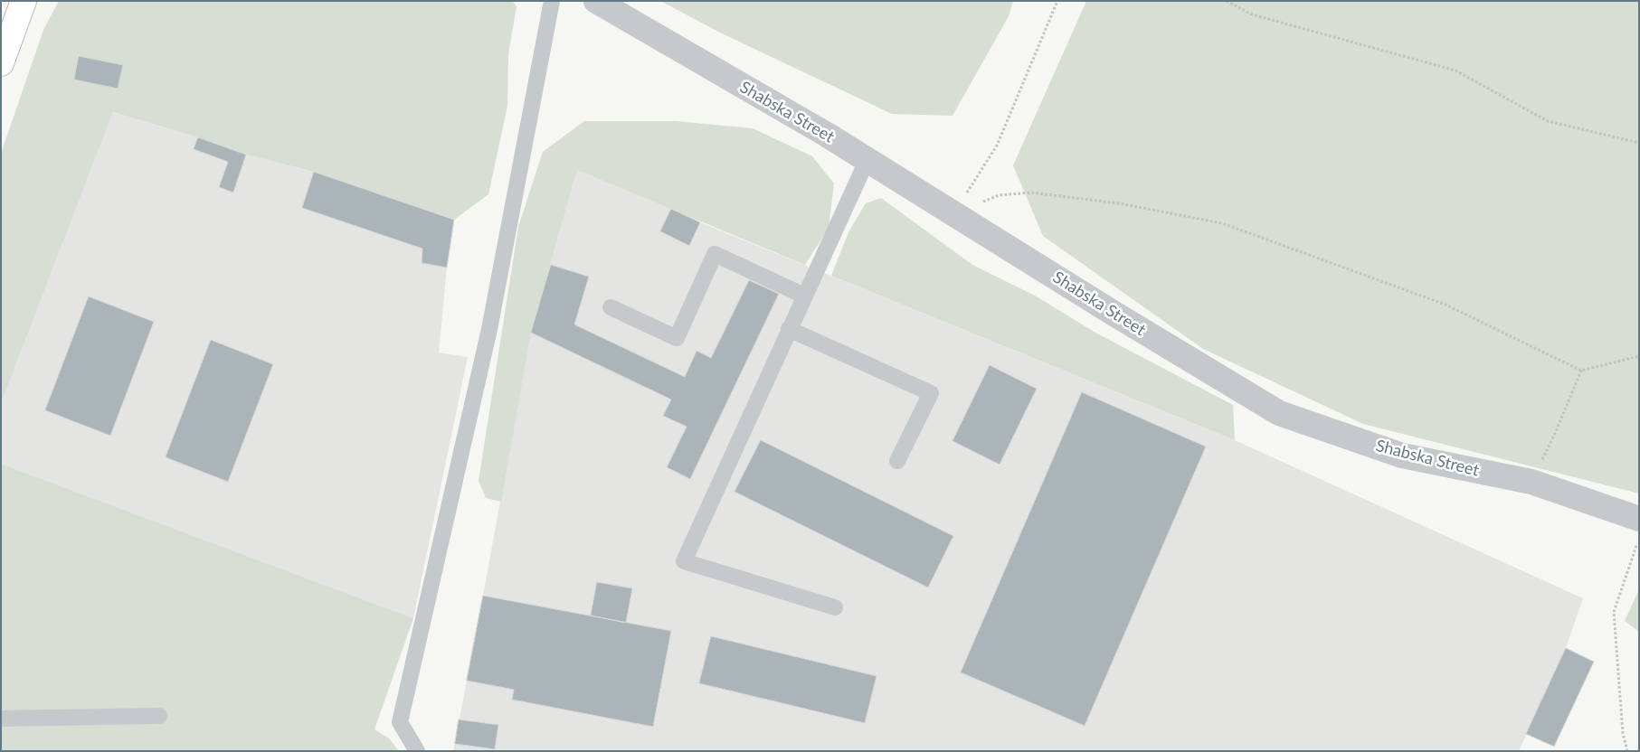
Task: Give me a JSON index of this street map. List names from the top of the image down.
{
  "streets": {
    "street": ["Shabska Street"]
  }
}
